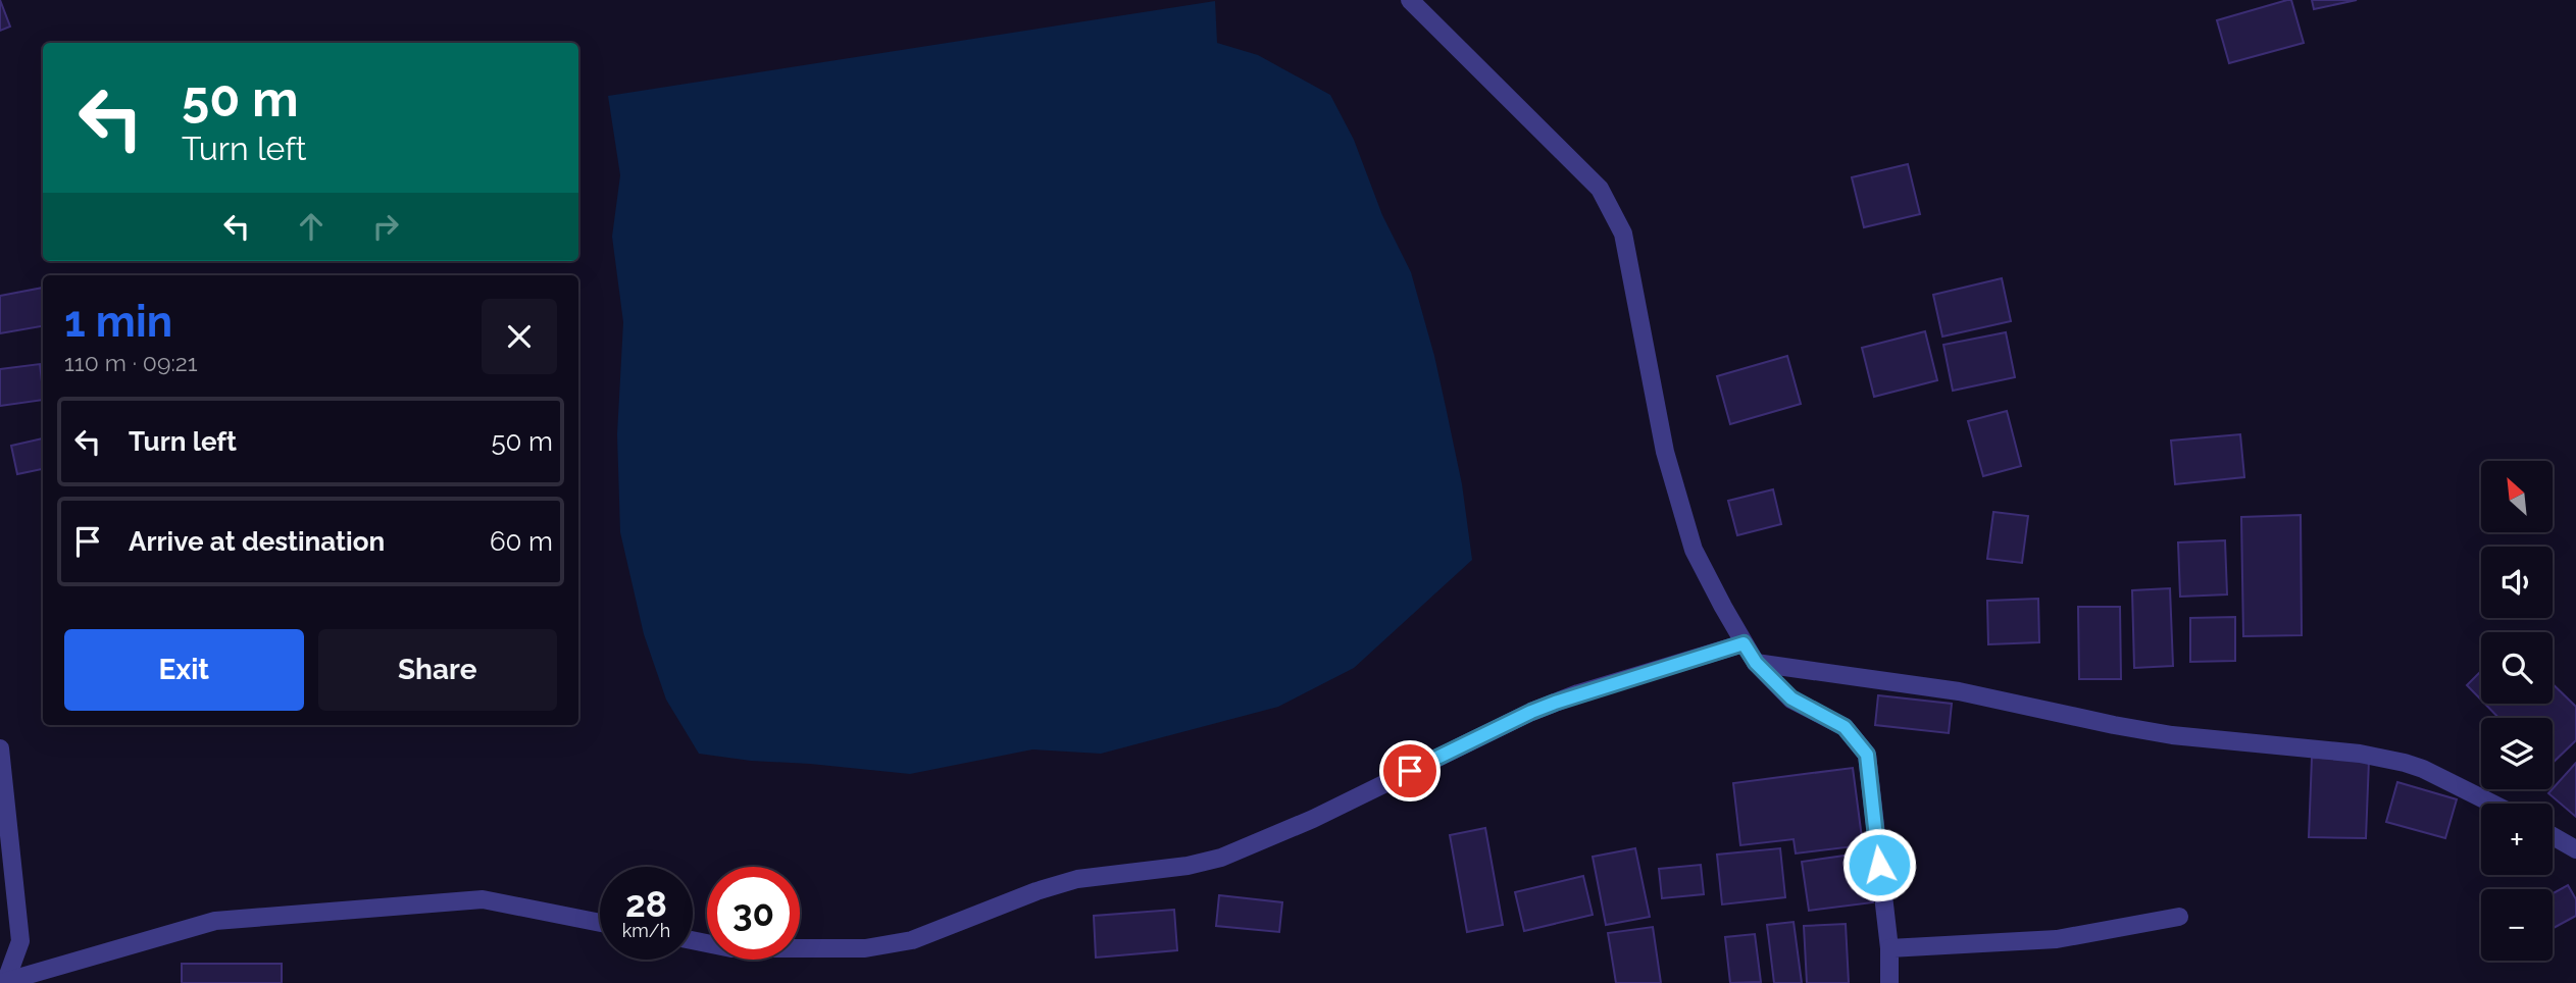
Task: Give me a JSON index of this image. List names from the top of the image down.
{
  "north": "top left",
  "page": {
    "turn": ["50 m", "Turn left"],
    "heading": ["1 min", "110 m · 09:21"],
    "list": [
      {
        "name": "Turn left",
        "value": "50 m"
      },
      {
        "name": "Arrive at destination",
        "value": "60 m"
      }
    ],
    "map_buttons": ["+", "−"],
    "buttons": ["Exit", "Share"],
    "speed": "28 km/h",
    "limit": "30"
  }
}
